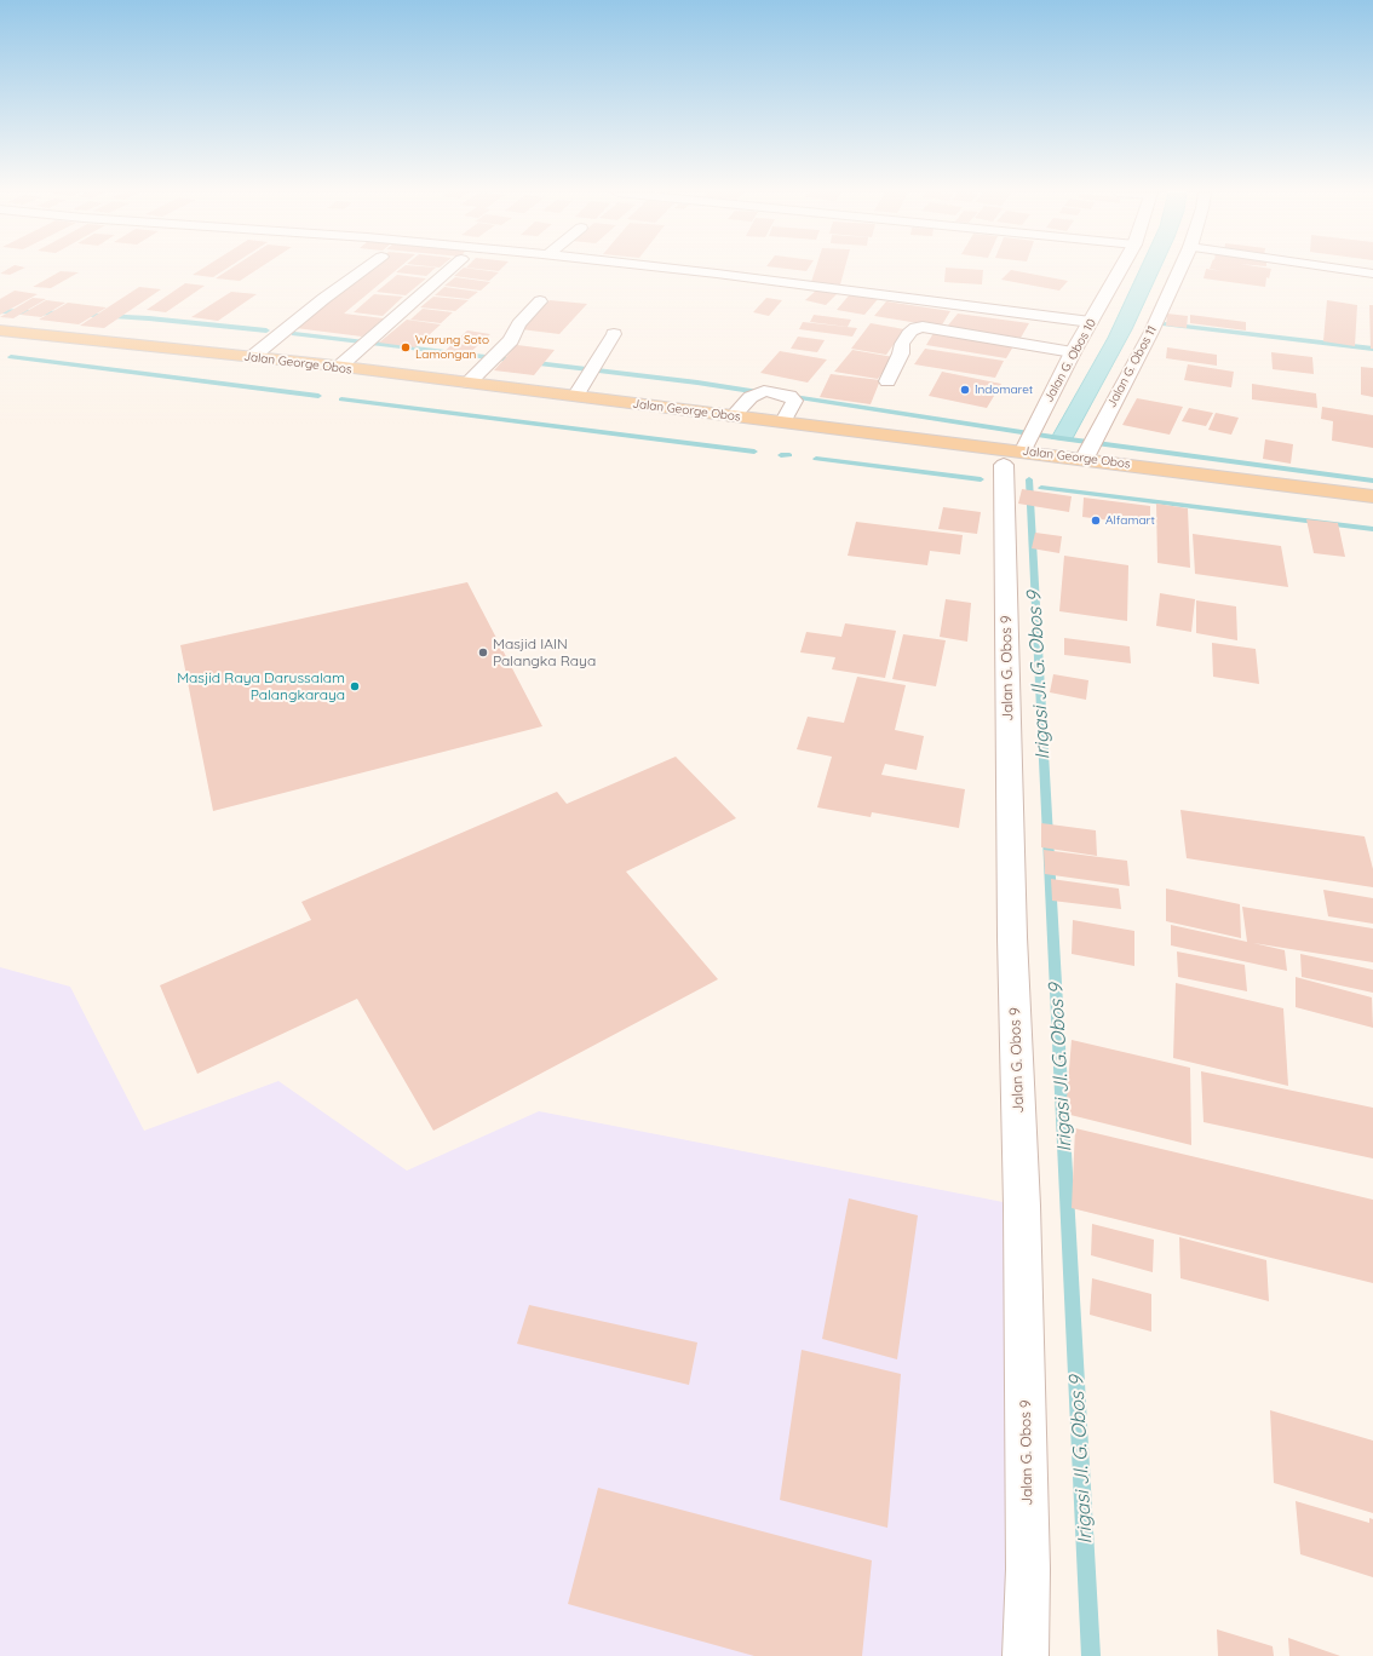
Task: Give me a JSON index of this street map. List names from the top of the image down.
{
  "streets": {
    "main road": ["Jalan George Obos"],
    "street": ["Jalan G. Obos 10", "Jalan G. Obos 11", "Jalan G. Obos 9"]
  },
  "crossings": [
    ["Jalan G. Obos 10", "Jalan George Obos"],
    ["Jalan G. Obos 10", "Jalan G. Obos 9"],
    ["Jalan George Obos", "Jalan G. Obos 11"],
    ["Jalan George Obos", "Jalan G. Obos 9"]
  ],
  "water": ["Irigasi Jl. G. Obos 9"],
  "places": [
    "Warung Soto Lamongan",
    "Indomaret",
    "Alfamart",
    "Masjid IAIN Palangka Raya",
    "Masjid Raya Darussalam Palangkaraya"
  ]
}
